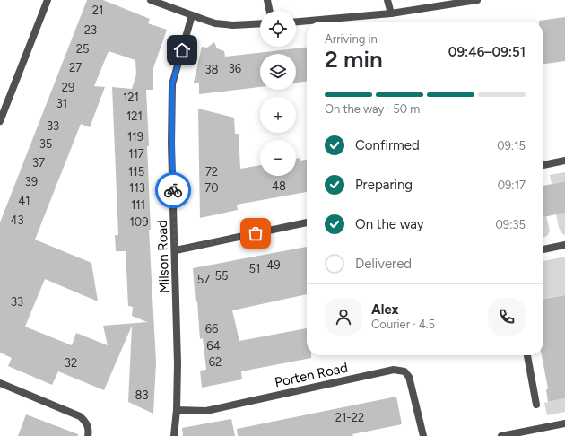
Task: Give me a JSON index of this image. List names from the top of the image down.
{
  "streets": {
    "street": ["Milson Road", "Porten Road"]
  },
  "crossings": [
    ["Milson Road", "Porten Road"]
  ],
  "house_numbers": [
    "21",
    "23",
    "25",
    "27",
    "36",
    "38",
    "29",
    "121",
    "31",
    "121",
    "33",
    "119",
    "35",
    "117",
    "37",
    "115",
    "72",
    "39",
    "48",
    "113",
    "70",
    "41",
    "111",
    "43",
    "109",
    "49",
    "51",
    "55",
    "57",
    "33",
    "66",
    "64",
    "62",
    "32",
    "83",
    "21-22"
  ],
  "page": {
    "map_buttons": ["+", "−"],
    "heading": ["2 min", "Arriving in", "09:46–09:51"],
    "panel": ["Alex", "Courier · 4.5"],
    "bar": "On the way · 50 m",
    "list": [
      ["Confirmed", "09:15"],
      ["Preparing", "09:17"],
      ["On the way", "09:35"],
      "Delivered"
    ]
  }
}
